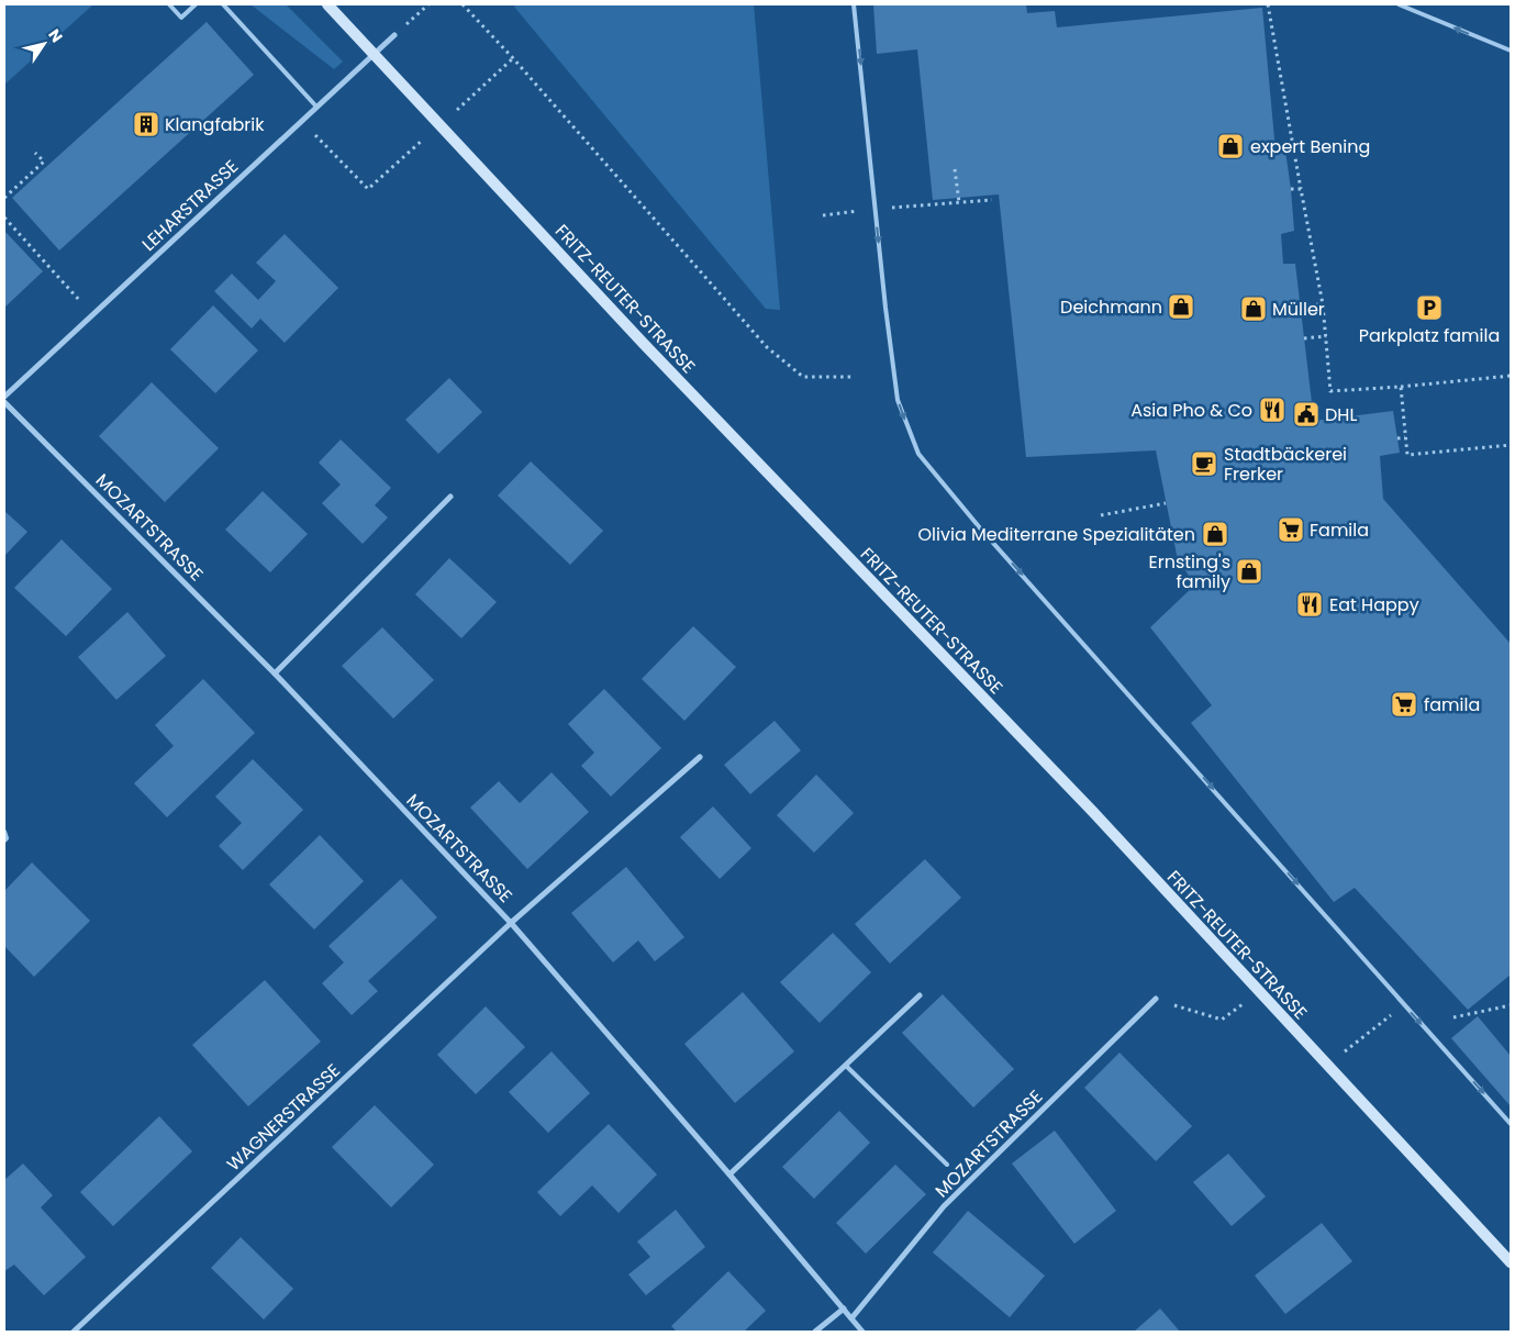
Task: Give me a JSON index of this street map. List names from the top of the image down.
{
  "streets": {
    "street": [
      "LEHARSTRASSE",
      "FRITZ-REUTER-STRASSE",
      "MOZARTSTRASSE",
      "WAGNERSTRASSE"
    ]
  },
  "crossings": [
    ["MOZARTSTRASSE", "WAGNERSTRASSE"]
  ],
  "places": {
    "building": ["Klangfabrik"],
    "shop": [
      "expert Bening",
      "Deichmann",
      "Müller",
      "Olivia Mediterrane Spezialitäten",
      "Ernsting's family"
    ],
    "parking": ["Parkplatz famila"],
    "restaurant": ["Asia Pho & Co", "Eat Happy"],
    "public building": ["DHL"],
    "cafe": ["Stadtbäckerei Frerker"],
    "supermarket": ["Famila", "famila"]
  },
  "north": "top right"
}
